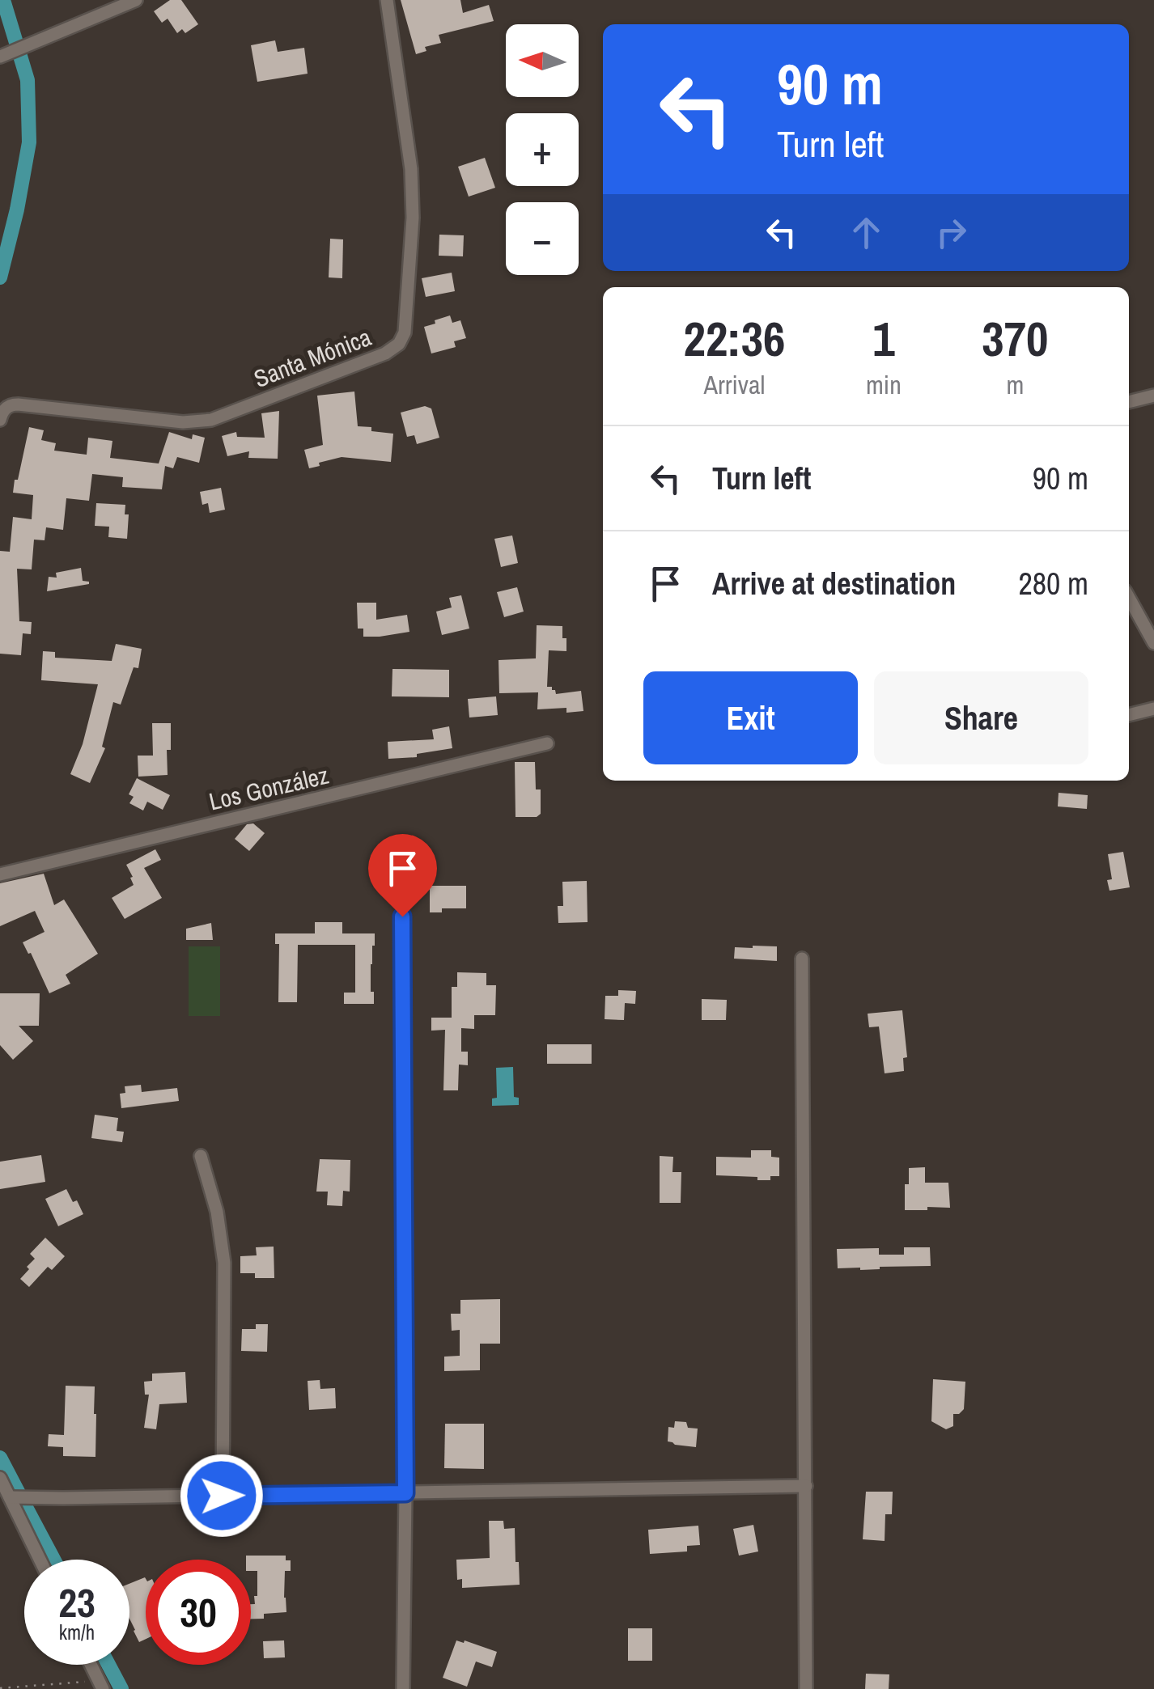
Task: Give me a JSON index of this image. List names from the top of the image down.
{
  "streets": {
    "street": ["Santa Mónica", "Los González"]
  },
  "north": "left",
  "page": {
    "map_buttons": ["+", "−"],
    "turn": ["90 m", "Turn left"],
    "eta": [
      "22:36",
      "Arrival",
      "1",
      "min",
      "370",
      "m"
    ],
    "list": [
      {
        "name": "Turn left",
        "value": "90 m"
      },
      {
        "name": "Arrive at destination",
        "value": "280 m"
      }
    ],
    "buttons": ["Exit", "Share"],
    "speed": "23 km/h",
    "limit": "30"
  }
}
